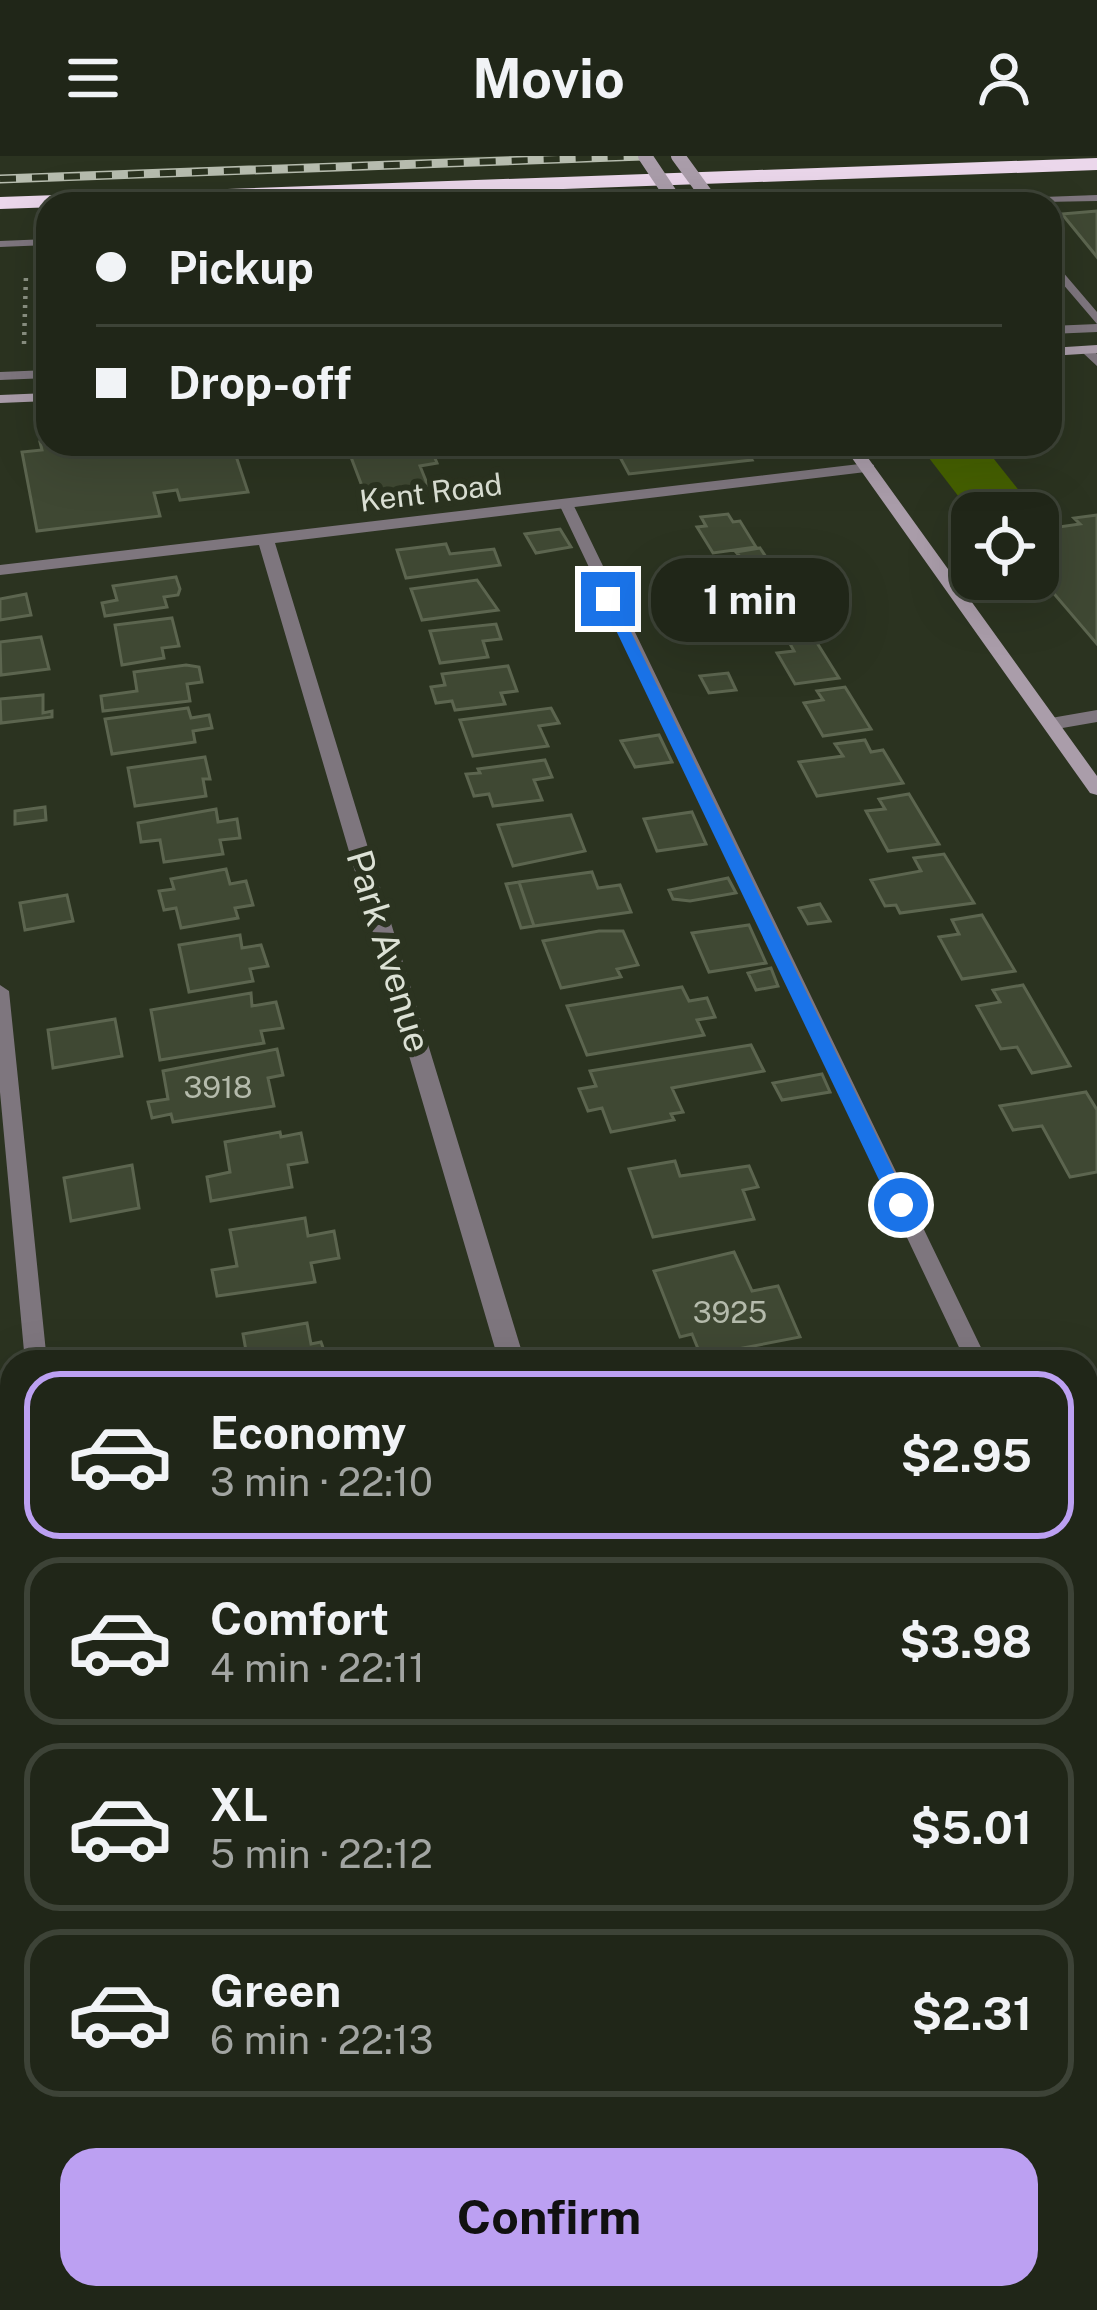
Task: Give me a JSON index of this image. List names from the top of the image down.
{
  "streets": {
    "street": ["Kent Road", "Park Avenue"]
  },
  "crossings": [
    ["Kent Road", "Park Avenue"]
  ],
  "house_numbers": ["3918", "3925"],
  "page": {
    "header": "Movio",
    "banner": ["Pickup", "Drop-off"],
    "bubble": "1 min",
    "list": [
      {
        "name": "Economy",
        "note": "3 min · 22:10",
        "value": "$2.95"
      },
      {
        "name": "Comfort",
        "note": "4 min · 22:11",
        "value": "$3.98"
      },
      {
        "name": "XL",
        "note": "5 min · 22:12",
        "value": "$5.01"
      },
      {
        "name": "Green",
        "note": "6 min · 22:13",
        "value": "$2.31"
      }
    ],
    "buttons": "Confirm"
  }
}
